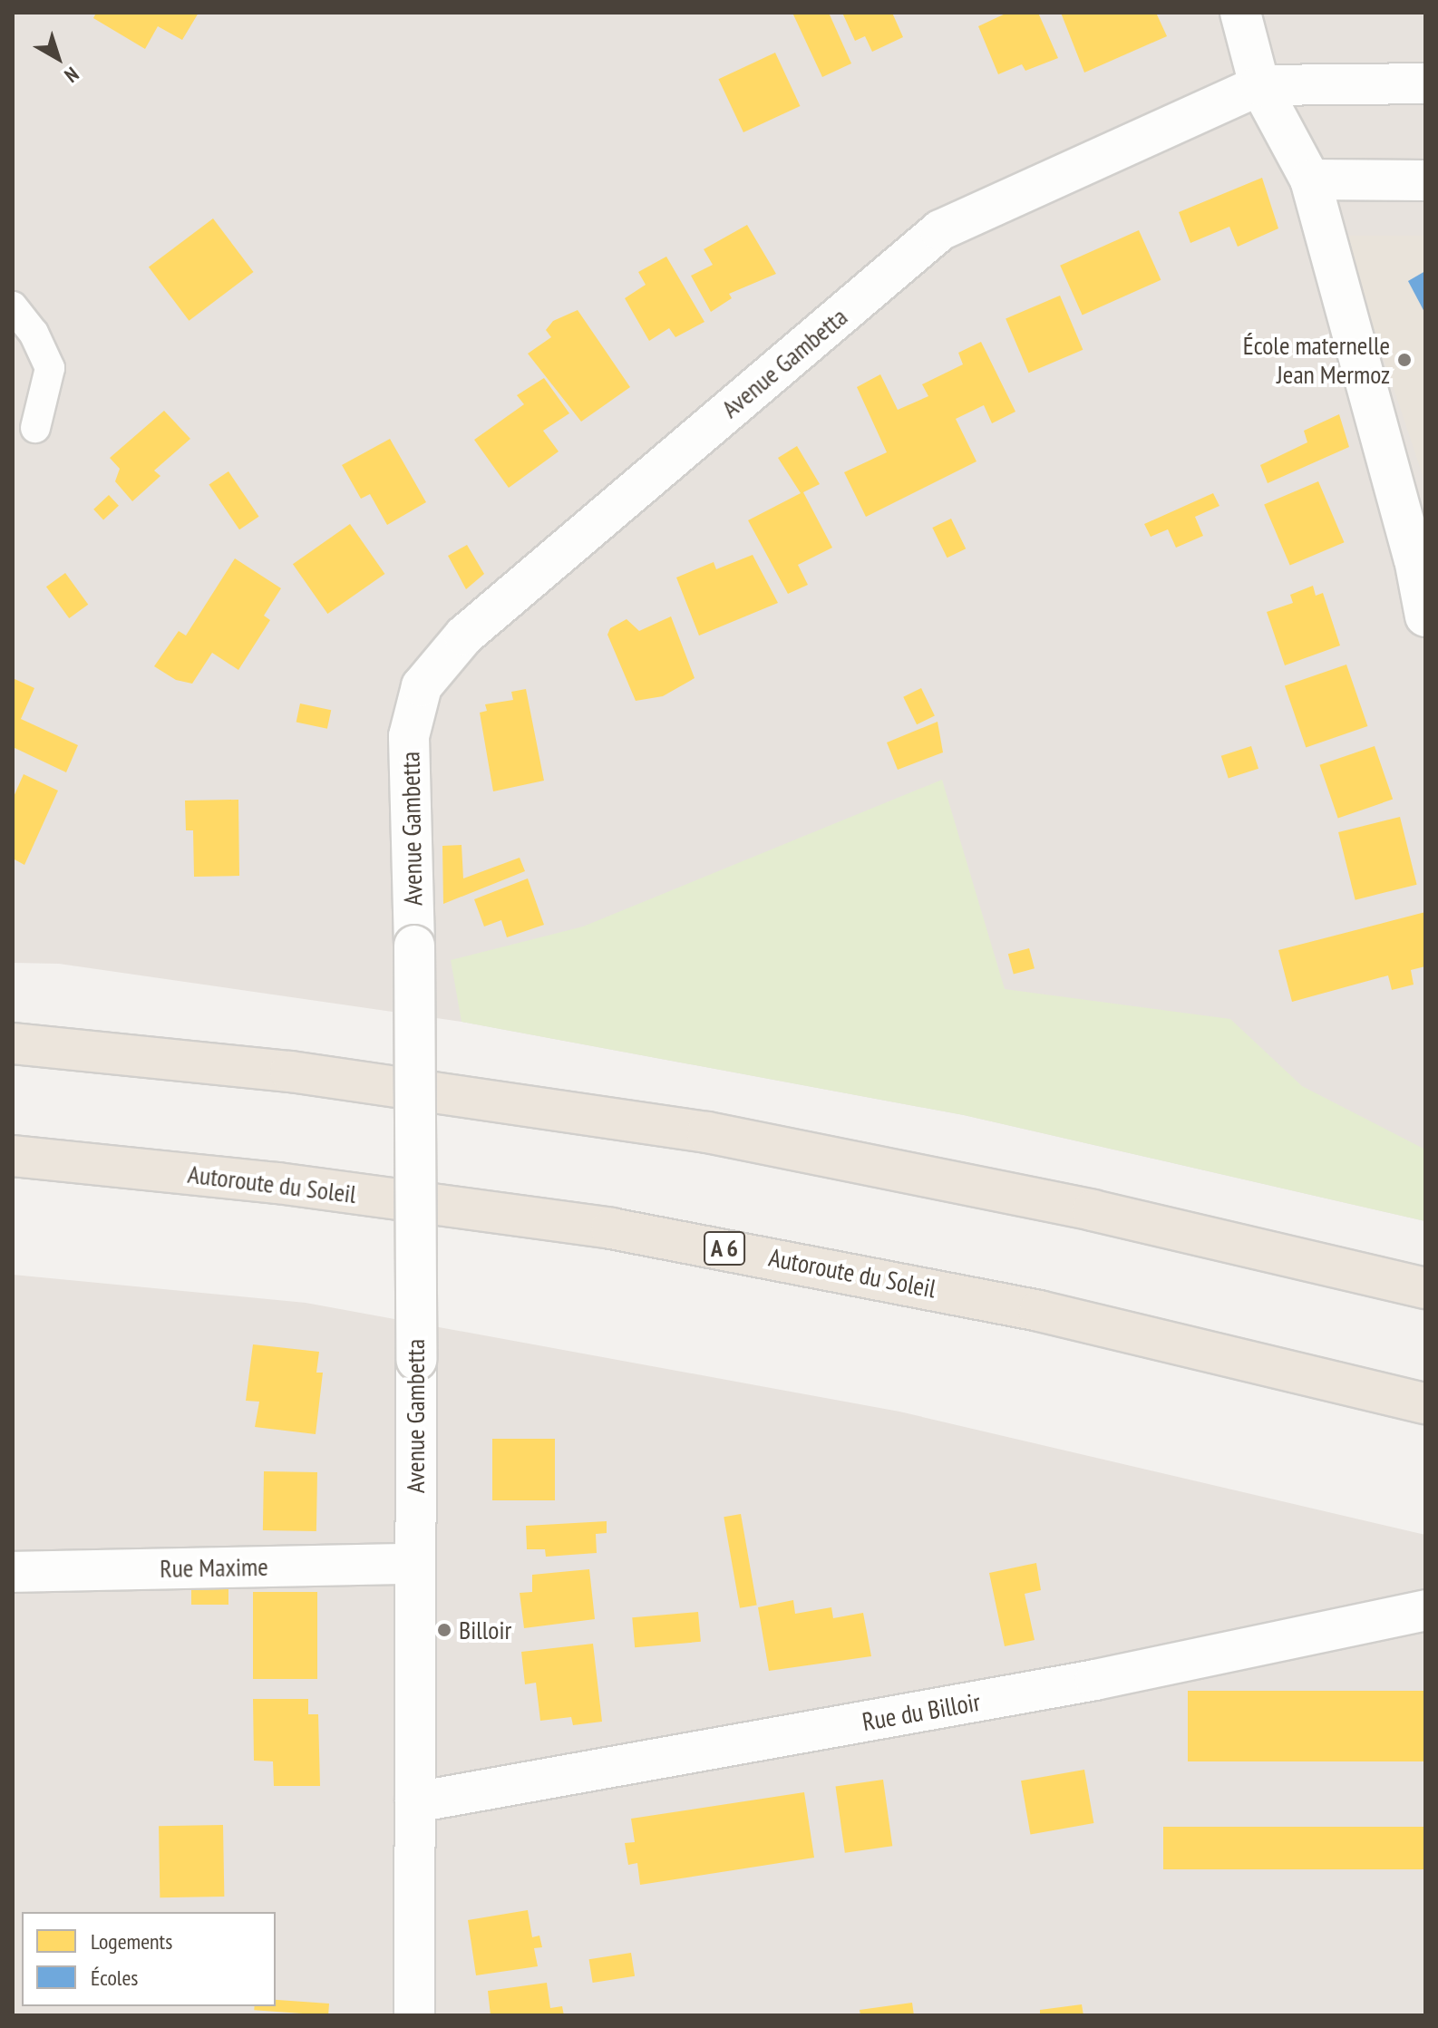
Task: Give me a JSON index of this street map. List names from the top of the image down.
{
  "streets": {
    "highway": ["Autoroute du Soleil", "A 6"],
    "street": ["Avenue Gambetta", "Rue Maxime", "Rue du Billoir"]
  },
  "crossings": [
    ["Avenue Gambetta", "Rue Maxime"],
    ["Avenue Gambetta", "Rue du Billoir"]
  ],
  "places": ["École maternelle Jean Mermoz", "Billoir"],
  "legend": ["Logements", "Écoles"],
  "north": "bottom right"
}
